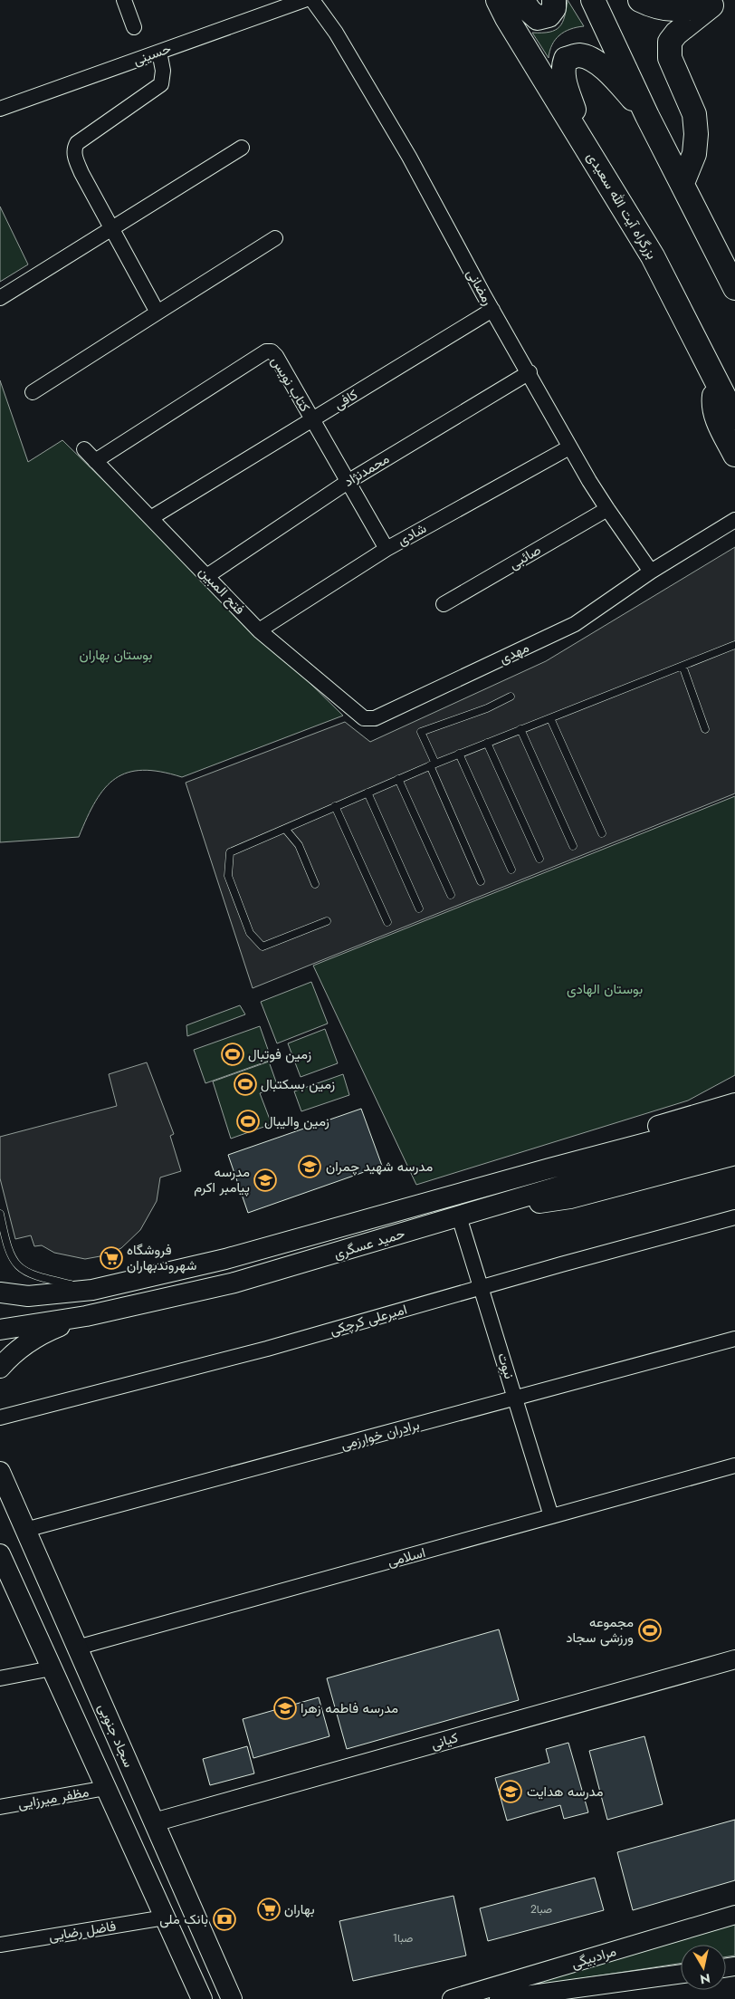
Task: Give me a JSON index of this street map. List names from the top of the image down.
{
  "streets": {
    "highway": ["بزرگراه آیت الله سعیدی"],
    "main road": ["حمید عسگری", "سجاد جنوبی"],
    "street": [
      "حسینی",
      "رمضانی",
      "کتاب نویس",
      "کافی",
      "محمدنژاد",
      "شادی",
      "صائبی",
      "فتح المبین",
      "مهدی",
      "امیرعلی کرچکی",
      "نبوت",
      "برادران خوارزمی",
      "اسلامی",
      "کیانی",
      "مظفر میرزایی",
      "فاضل رضایی",
      "مرادبیگی"
    ]
  },
  "crossings": [
    ["رمضانی", "کافی"],
    ["رمضانی", "محمدنژاد"],
    ["رمضانی", "شادی"],
    ["رمضانی", "صائبی"],
    ["رمضانی", "مهدی"],
    ["کتاب نویس", "کافی"],
    ["کتاب نویس", "محمدنژاد"],
    ["کتاب نویس", "شادی"],
    ["کتاب نویس", "فتح المبین"],
    ["کافی", "فتح المبین"],
    ["محمدنژاد", "فتح المبین"],
    ["شادی", "فتح المبین"],
    ["فتح المبین", "مهدی"],
    ["حمید عسگری", "نبوت"],
    ["امیرعلی کرچکی", "نبوت"],
    ["نبوت", "برادران خوارزمی"],
    ["نبوت", "اسلامی"],
    ["برادران خوارزمی", "سجاد جنوبی"],
    ["اسلامی", "سجاد جنوبی"],
    ["سجاد جنوبی", "کیانی"]
  ],
  "parks": ["بوستان بهاران", "بوستان الهادی"],
  "places": {
    "sports": [
      "زمین فوتبال",
      "زمین بسکتبال",
      "زمین والیبال",
      "مجموعه ورزشی سجاد"
    ],
    "school or university": [
      "مدرسه شهید چمران",
      "مدرسه پیامبر اکرم",
      "مدرسه فاطمه زهرا",
      "مدرسه هدایت"
    ],
    "supermarket": ["فروشگاه شهروندبهاران", "بهاران"],
    "bank": ["بانک ملی"]
  },
  "house_numbers": ["صبا2", "صبا1"],
  "north": "bottom"
}
